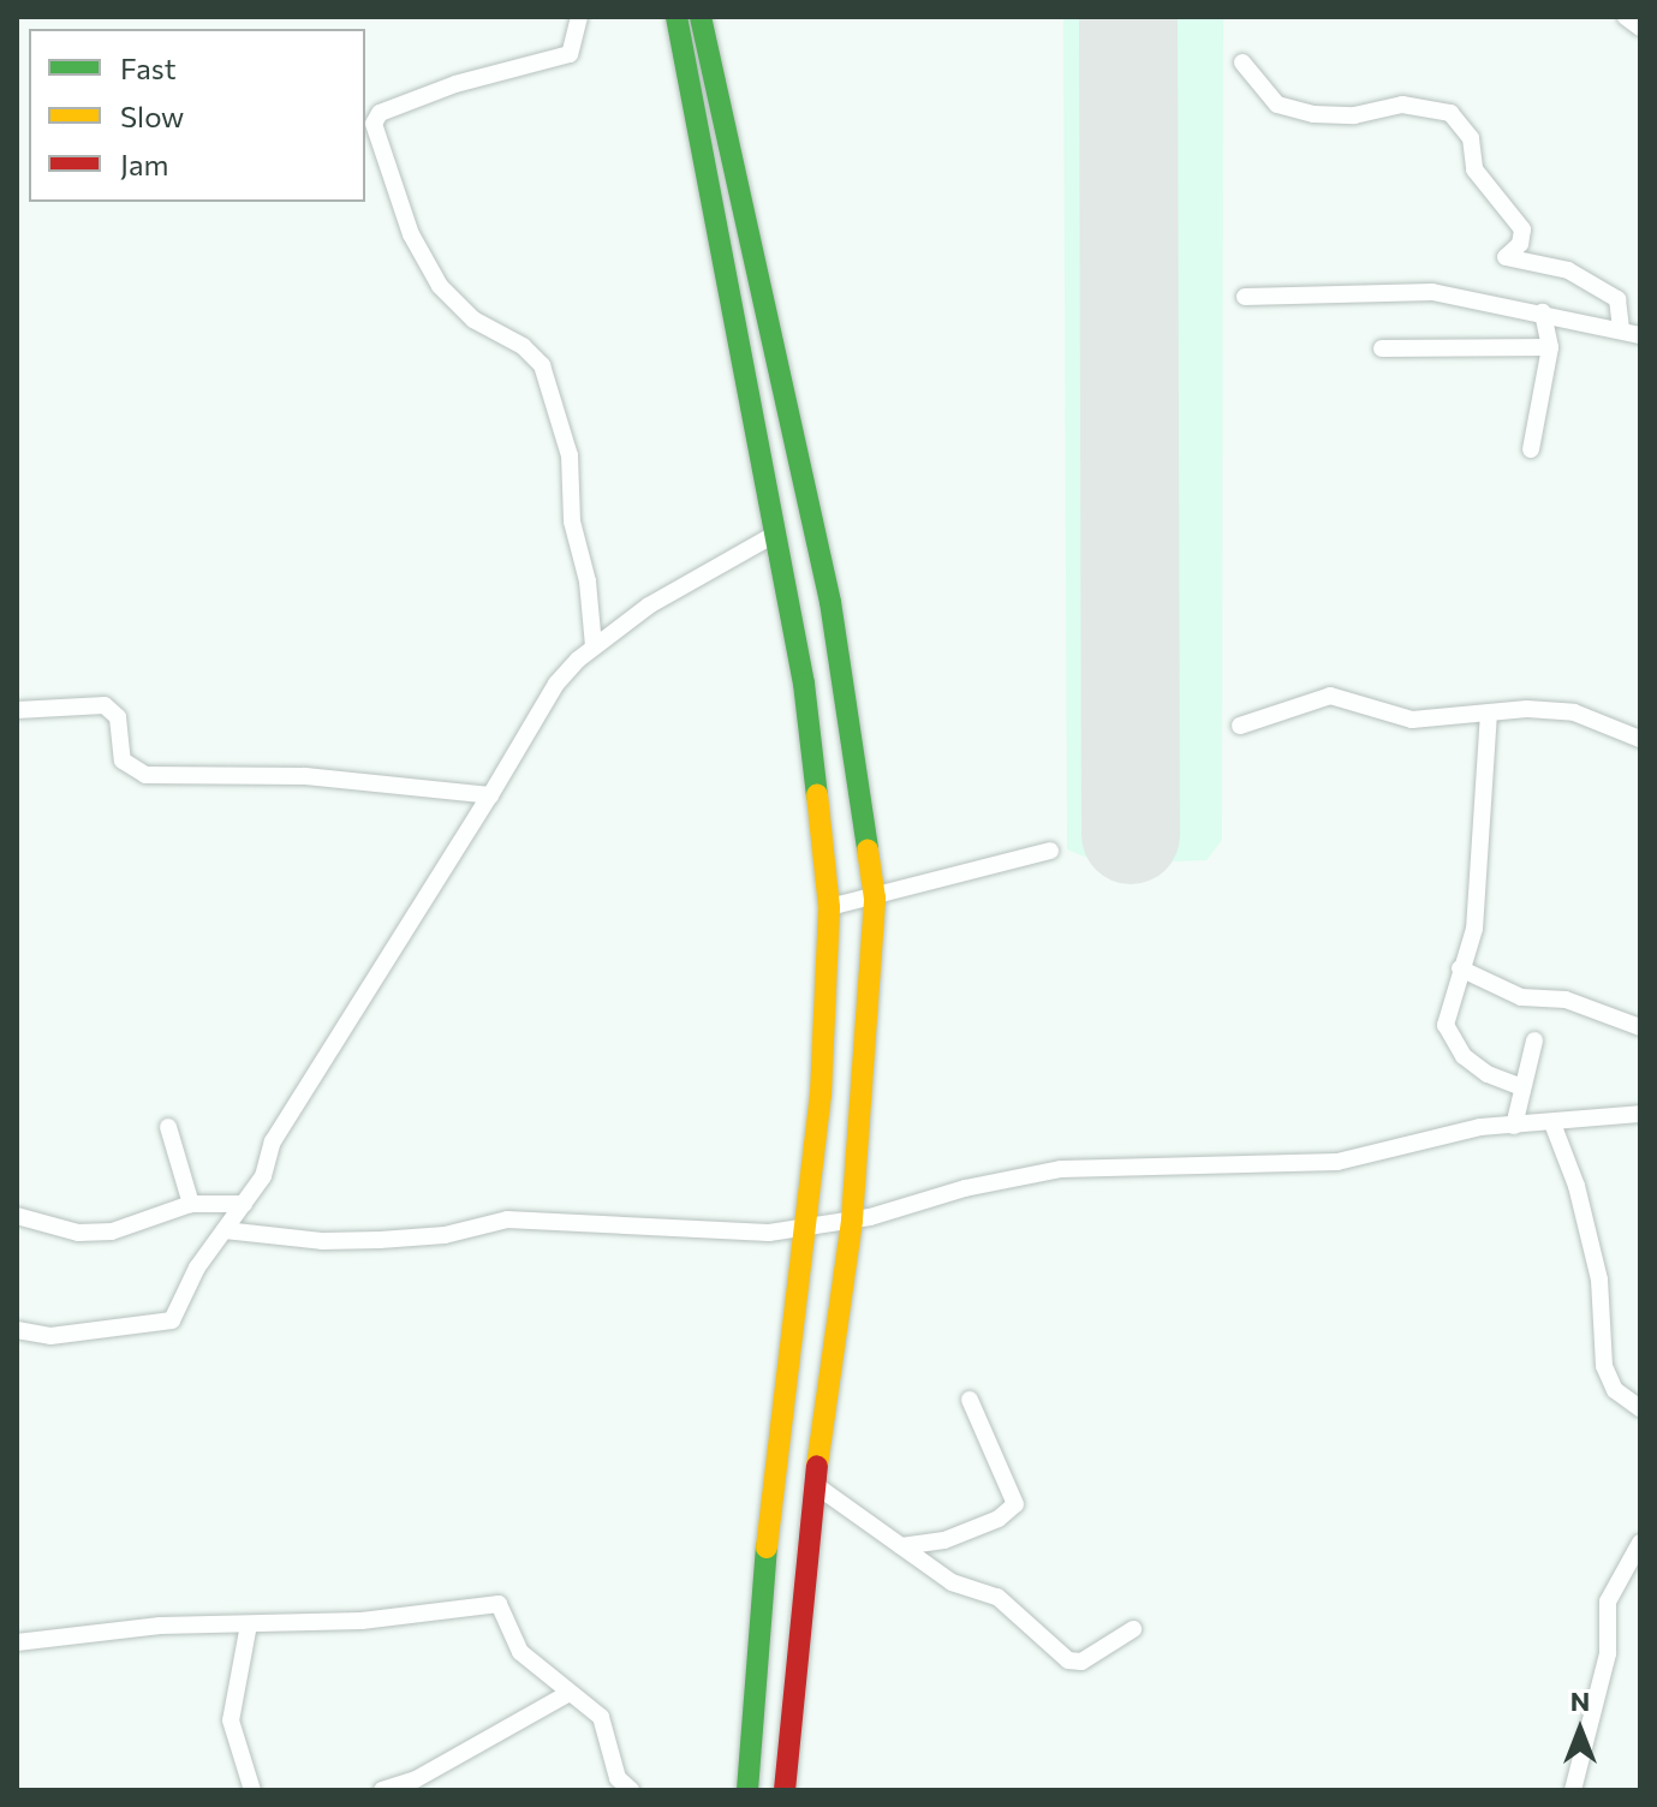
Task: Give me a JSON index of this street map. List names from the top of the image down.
{
  "legend": ["Fast", "Slow", "Jam"],
  "north": "top"
}
